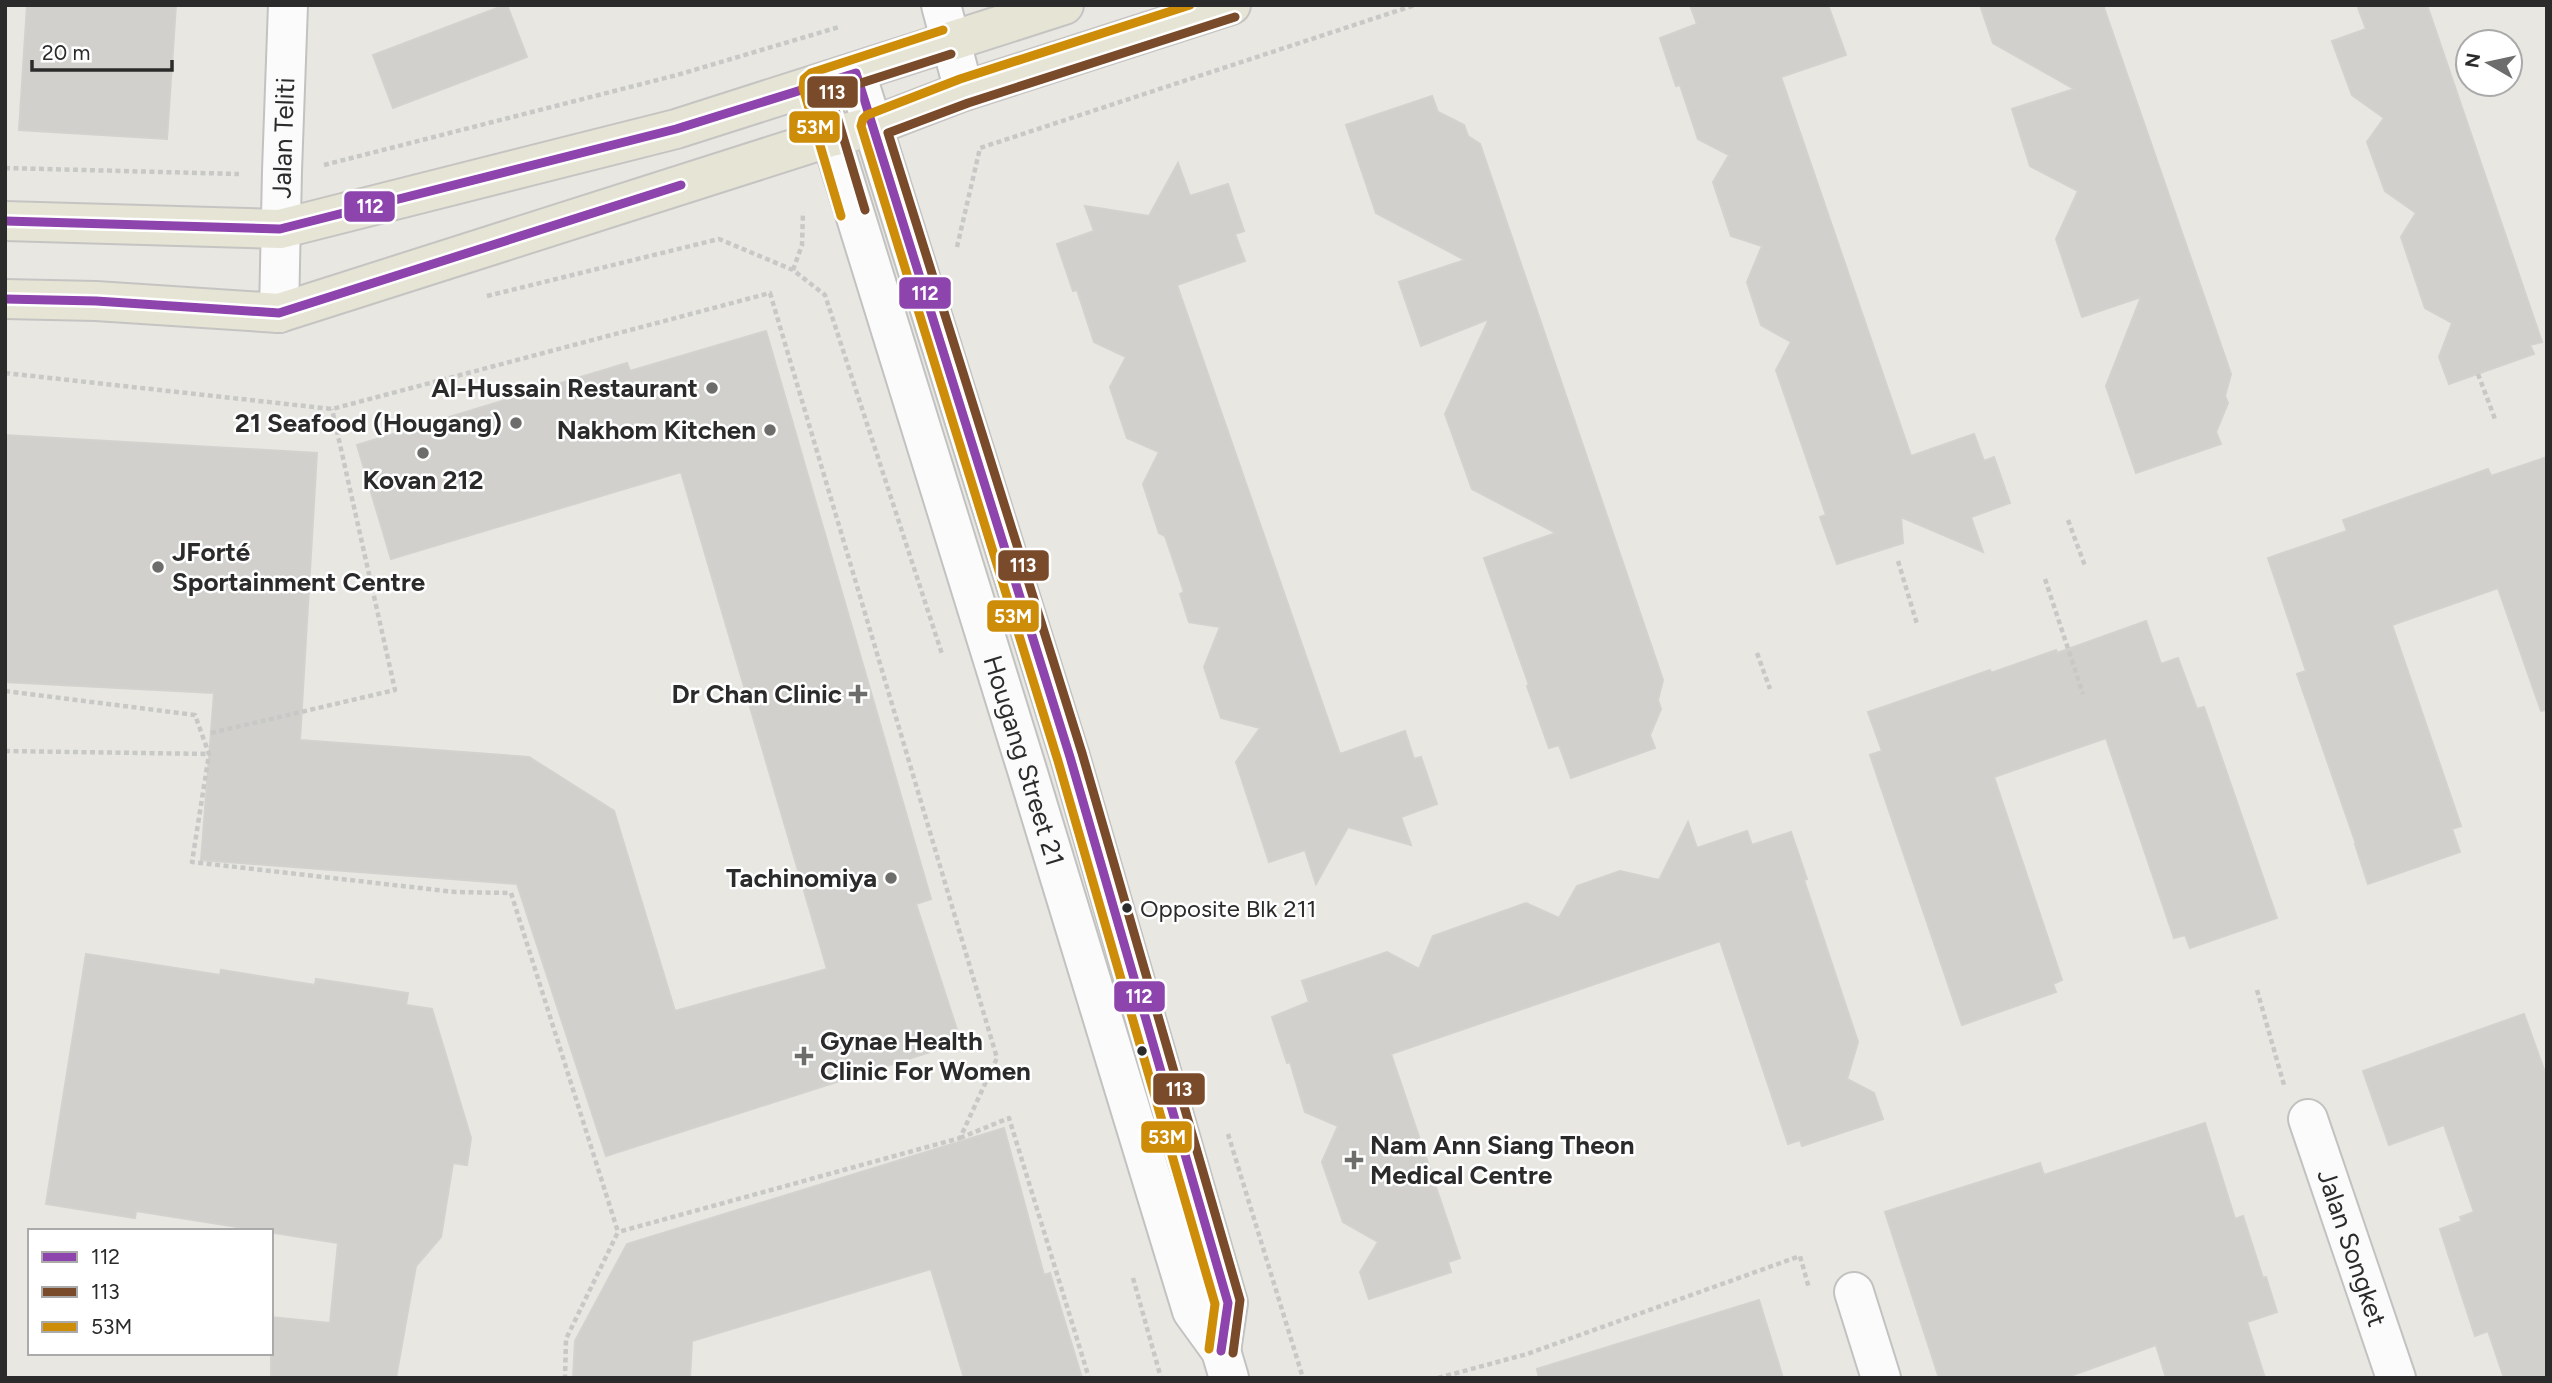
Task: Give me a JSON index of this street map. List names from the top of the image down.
{
  "streets": {
    "street": ["Jalan Teliti", "Hougang Street 21", "Jalan Songket"]
  },
  "places": {
    "other": [
      "Al-Hussain Restaurant",
      "21 Seafood (Hougang)",
      "Nakhom Kitchen",
      "Kovan 212",
      "JForté Sportainment Centre",
      "Tachinomiya",
      "Opposite Blk 211"
    ],
    "health": ["Dr Chan Clinic", "Gynae Health Clinic For Women", "Nam Ann Siang Theon Medical Centre"]
  },
  "lines": ["transit line 53M", "transit line 113", "transit line 112"],
  "legend": ["112", "113", "53M"],
  "scale_bar": "20 m",
  "north": "left"
}
